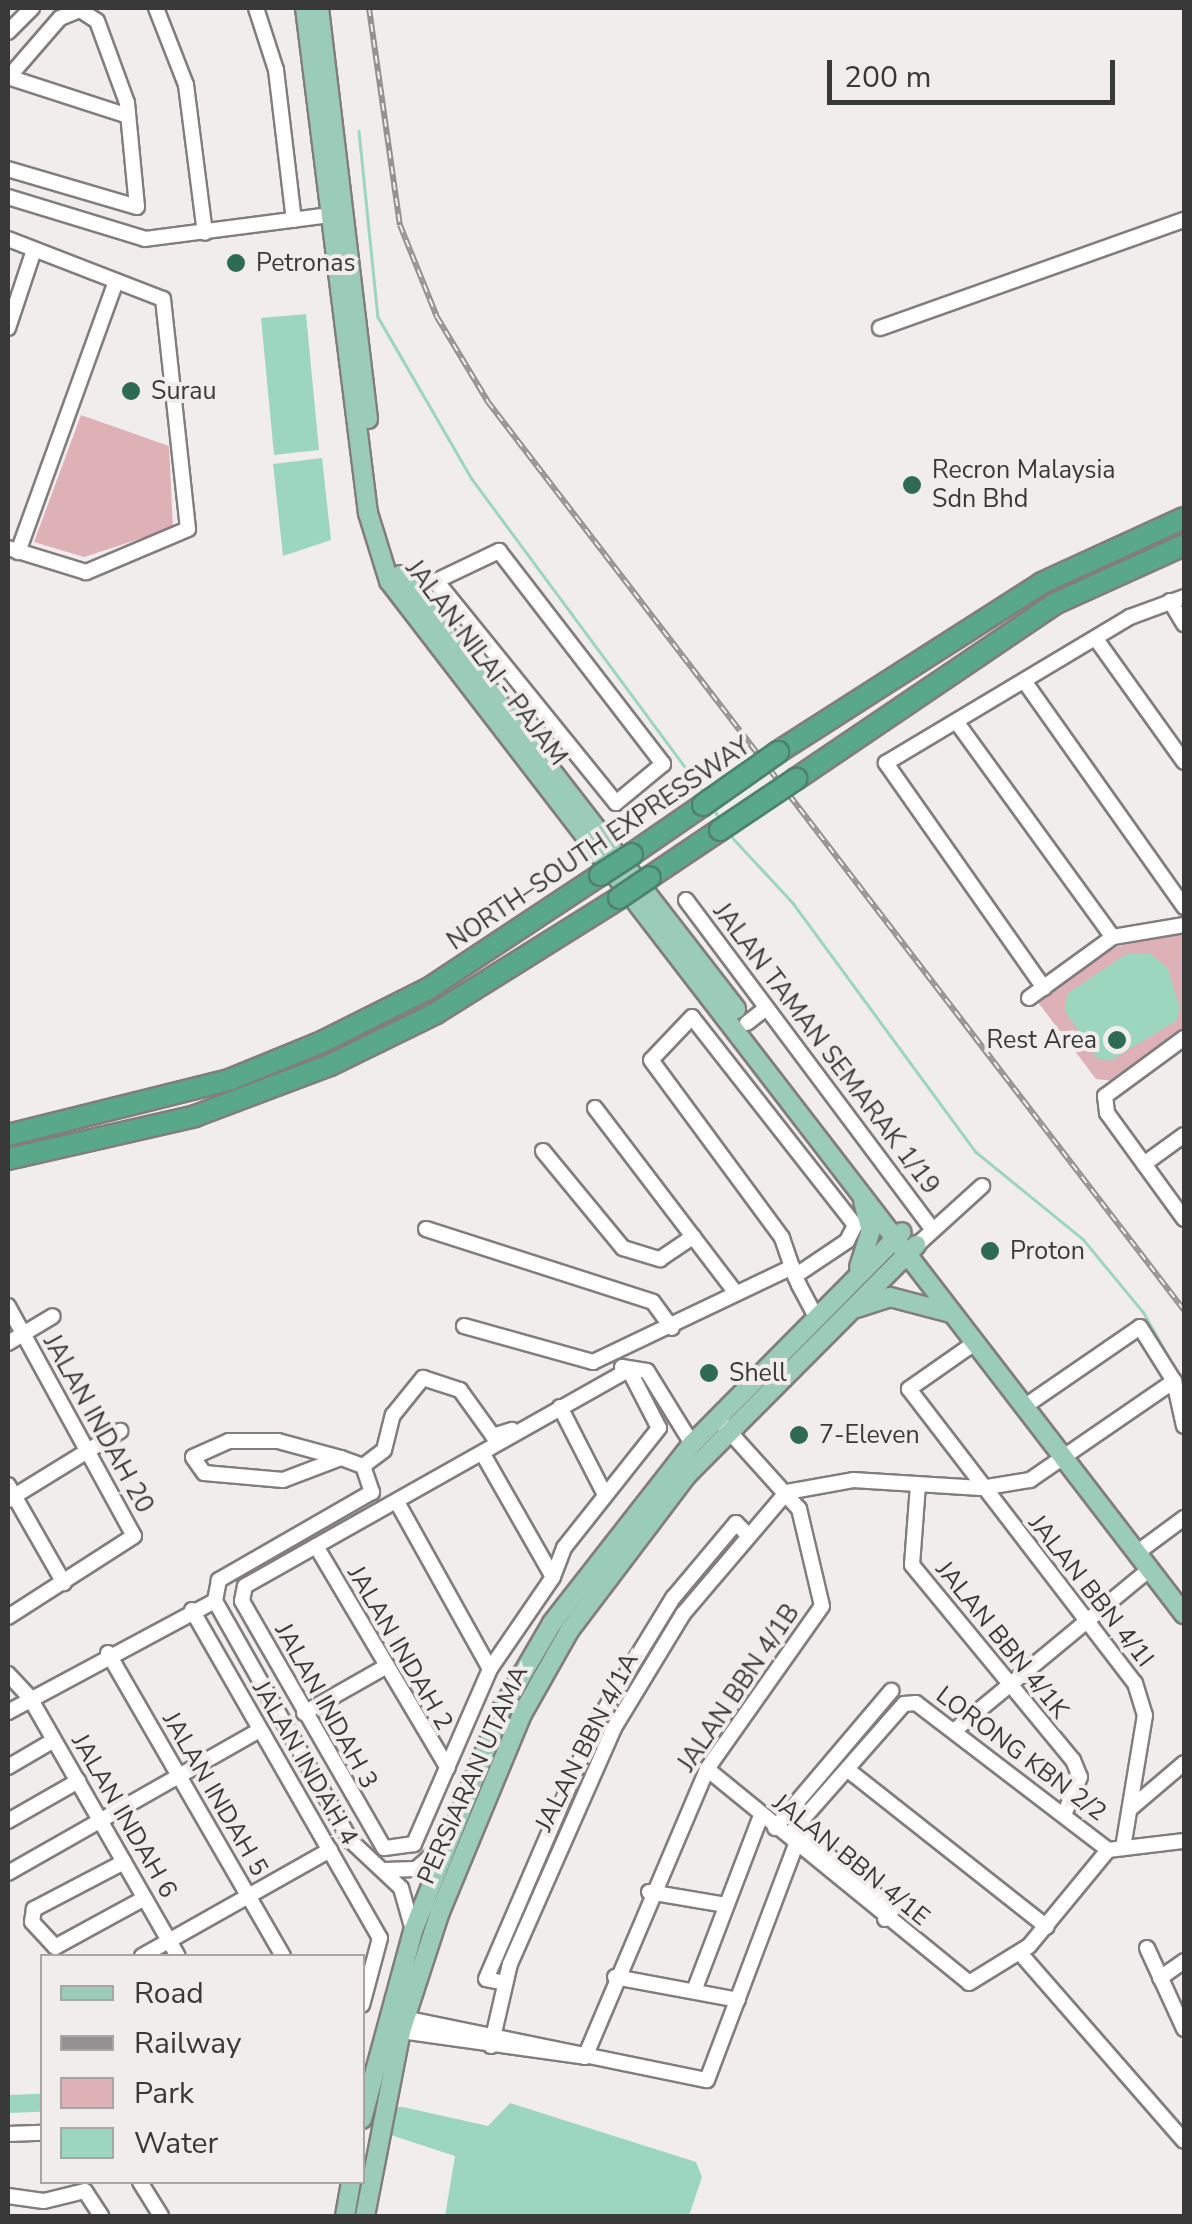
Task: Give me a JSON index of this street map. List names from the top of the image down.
{
  "streets": {
    "highway": ["NORTH–SOUTH EXPRESSWAY"],
    "main road": ["JALAN NILAI - PAJAM", "PERSIARAN UTAMA"],
    "street": [
      "JALAN TAMAN SEMARAK 1/19",
      "JALAN INDAH 20",
      "JALAN BBN 4/1I",
      "JALAN BBN 4/1K",
      "JALAN INDAH 2",
      "JALAN BBN 4/1B",
      "JALAN INDAH 3",
      "JALAN BBN 4/1A",
      "LORONG KBN 2/2",
      "JALAN INDAH 4",
      "JALAN INDAH 5",
      "JALAN INDAH 6",
      "JALAN BBN 4/1E"
    ]
  },
  "crossings": [
    ["JALAN NILAI - PAJAM", "PERSIARAN UTAMA"],
    ["JALAN BBN 4/1I", "LORONG KBN 2/2"],
    ["JALAN BBN 4/1K", "LORONG KBN 2/2"],
    ["JALAN INDAH 2", "JALAN INDAH 3"],
    ["JALAN BBN 4/1B", "JALAN BBN 4/1A"],
    ["JALAN BBN 4/1B", "PERSIARAN UTAMA"],
    ["JALAN BBN 4/1B", "JALAN BBN 4/1E"]
  ],
  "places": [
    "Petronas",
    "Surau",
    "Recron Malaysia Sdn Bhd",
    "Rest Area",
    "Proton",
    "Shell",
    "7-Eleven"
  ],
  "legend": [
    "Road",
    "Railway",
    "Park",
    "Water"
  ],
  "scale_bar": "200 m"
}
